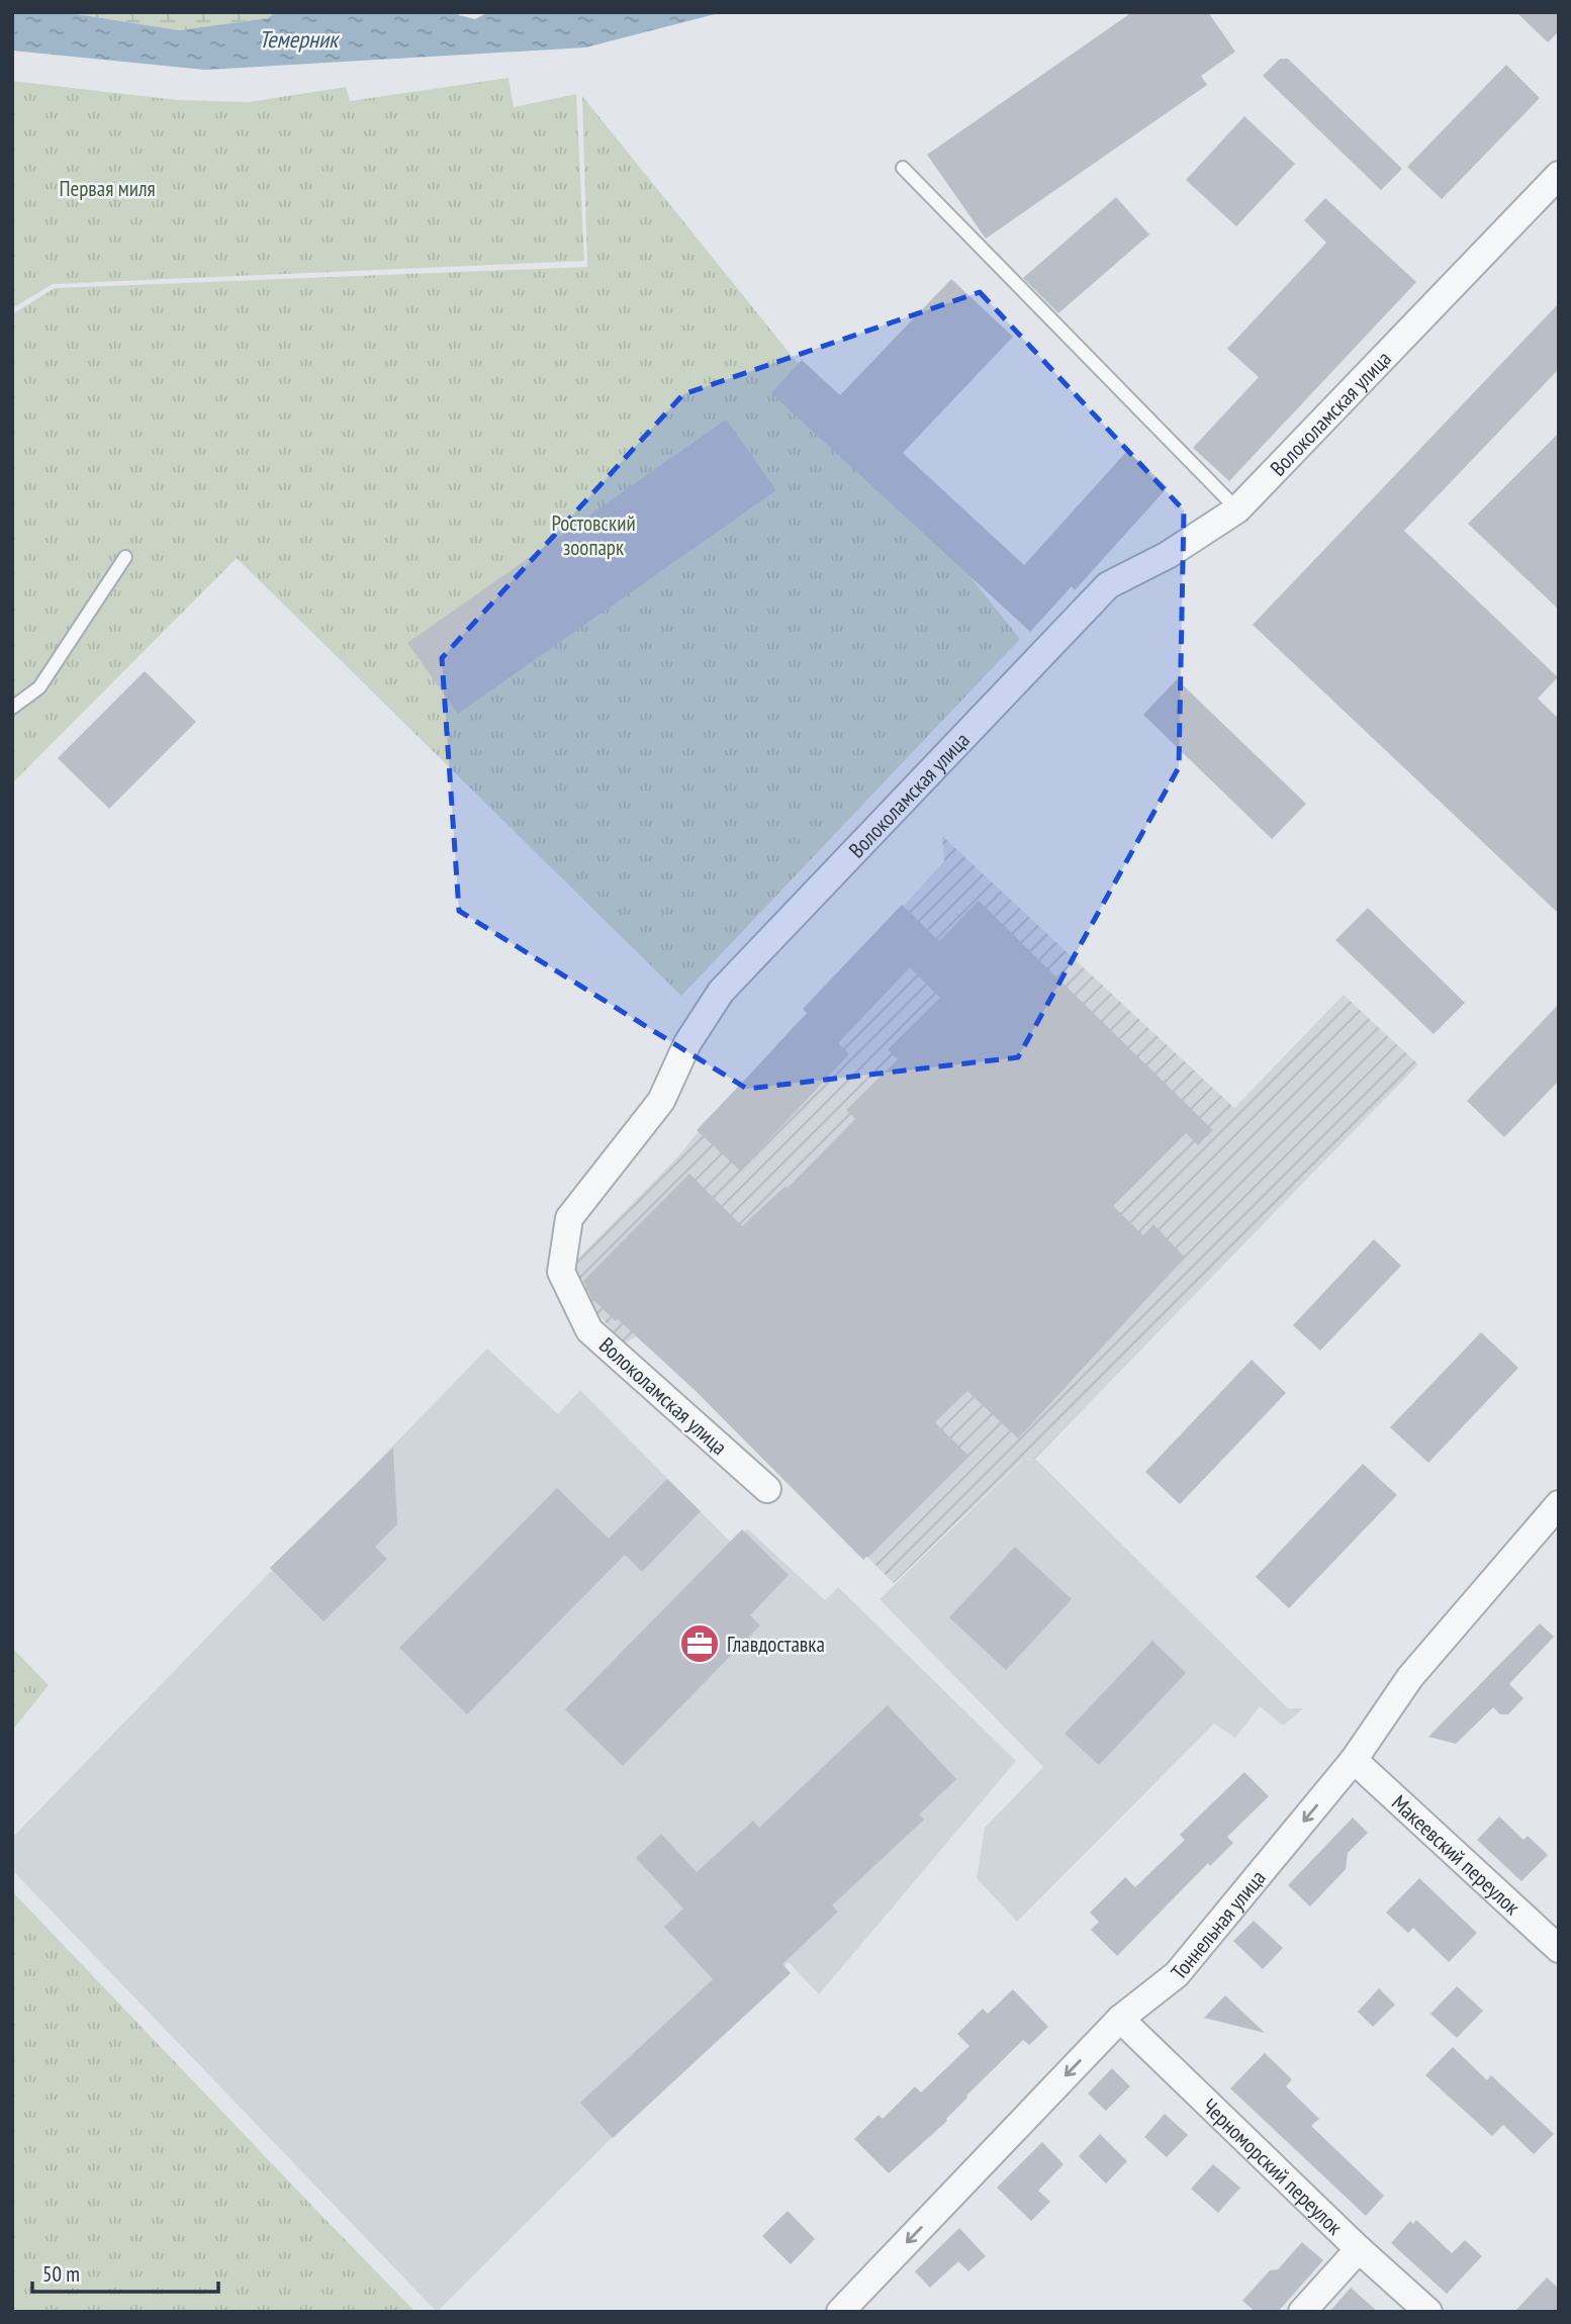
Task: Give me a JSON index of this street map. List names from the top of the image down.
{
  "streets": {
    "street": [
      "Волоколамская улица",
      "Макеевский переулок",
      "Тоннельная улица",
      "Черноморский переулок"
    ]
  },
  "crossings": [
    ["Макеевский переулок", "Тоннельная улица"],
    ["Тоннельная улица", "Черноморский переулок"]
  ],
  "one_way": ["Тоннельная улица"],
  "water": ["Темерник"],
  "parks": ["Первая миля", "Ростовский зоопарк"],
  "places": {
    "office": ["Главдоставка"]
  },
  "scale_bar": "50 m"
}
